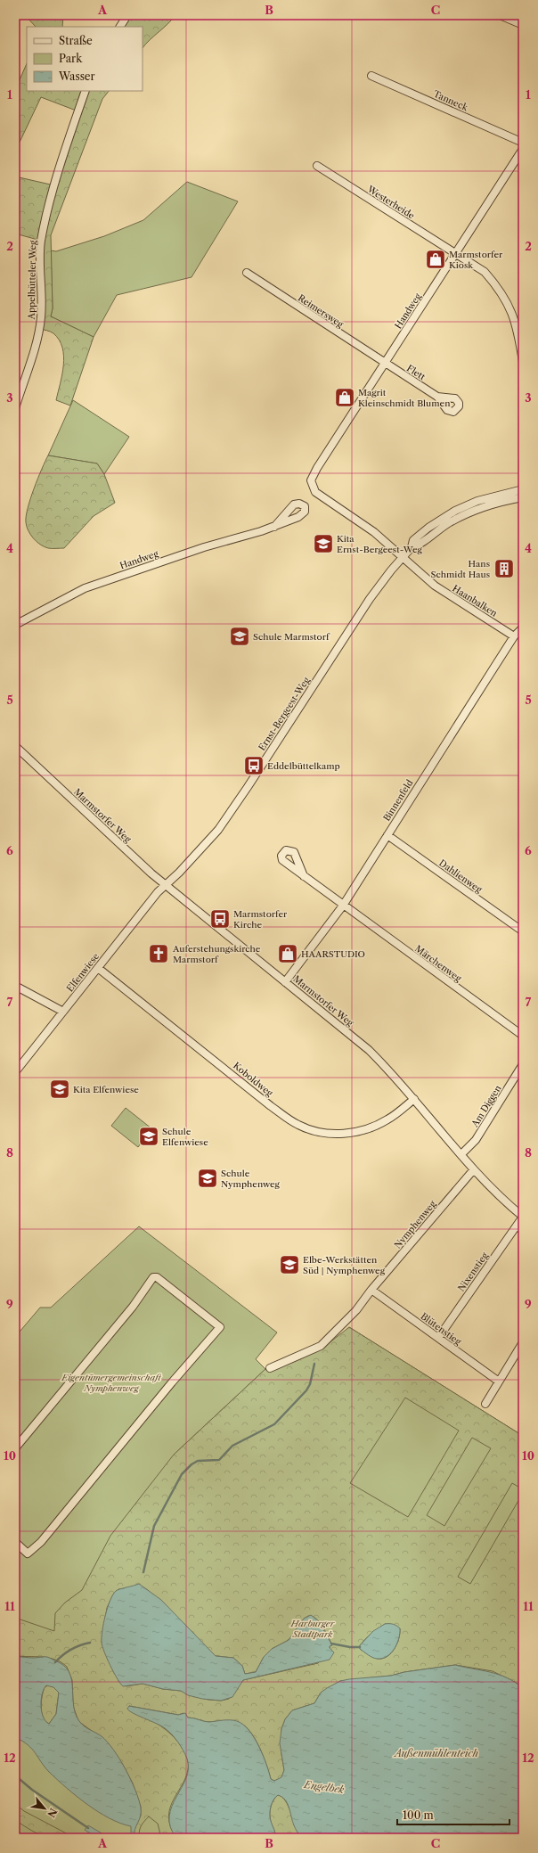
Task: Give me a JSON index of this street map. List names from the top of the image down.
{
  "streets": {
    "street": [
      "Tanneck",
      "Westerheide",
      "Appelbütteler Weg",
      "Reimersweg",
      "Handweg",
      "Flett",
      "Haanbalken",
      "Ernst-Bergeest-Weg",
      "Binnenfeld",
      "Marmstorfer Weg",
      "Dahlienweg",
      "Märchenweg",
      "Elfenwiese",
      "Koboldweg",
      "Am Diggen",
      "Nymphenweg",
      "Nixenstieg",
      "Blütenstieg"
    ]
  },
  "crossings": [
    ["Westerheide", "Handweg"],
    ["Reimersweg", "Handweg"],
    ["Reimersweg", "Flett"],
    ["Handweg", "Flett"],
    ["Handweg", "Haanbalken"],
    ["Haanbalken", "Ernst-Bergeest-Weg"],
    ["Haanbalken", "Binnenfeld"],
    ["Ernst-Bergeest-Weg", "Marmstorfer Weg"],
    ["Ernst-Bergeest-Weg", "Elfenwiese"],
    ["Binnenfeld", "Marmstorfer Weg"],
    ["Binnenfeld", "Dahlienweg"],
    ["Binnenfeld", "Märchenweg"],
    ["Marmstorfer Weg", "Elfenwiese"],
    ["Marmstorfer Weg", "Koboldweg"],
    ["Marmstorfer Weg", "Am Diggen"],
    ["Marmstorfer Weg", "Nymphenweg"],
    ["Marmstorfer Weg", "Nixenstieg"],
    ["Elfenwiese", "Koboldweg"],
    ["Nymphenweg", "Blütenstieg"],
    ["Nixenstieg", "Blütenstieg"]
  ],
  "water": ["Außenmühlenteich", "Engelbek"],
  "parks": ["Eigentümergemeinschaft Nymphenweg", "Harburger Stadtpark"],
  "places": {
    "shop": ["Marmstorfer Kiosk", "Magrit Kleinschmidt Blumen", "HAARSTUDIO"],
    "school or university": [
      "Kita Ernst-Bergeest-Weg",
      "Schule Marmstorf",
      "Kita Elfenwiese",
      "Schule Elfenwiese",
      "Schule Nymphenweg",
      "Elbe-Werkstätten Süd | Nymphenweg"
    ],
    "building": ["Hans Schmidt Haus"],
    "bus stop": ["Eddelbüttelkamp", "Marmstorfer Kirche"],
    "church": ["Auferstehungskirche Marmstorf"]
  },
  "legend": ["Straße", "Park", "Wasser"],
  "scale_bar": "100 m",
  "north": "bottom right",
  "grid": {
    "columns": ["A", "B", "C"],
    "rows": [
      "1",
      "2",
      "3",
      "4",
      "5",
      "6",
      "7",
      "8",
      "9",
      "10",
      "11",
      "12"
    ]
  }
}
